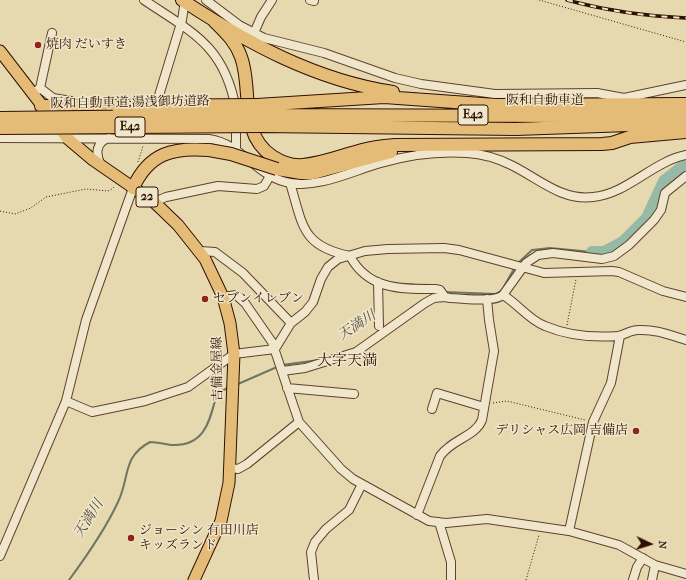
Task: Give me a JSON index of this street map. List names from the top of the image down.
{
  "streets": {
    "highway": ["阪和自動車道", "阪和自動車道;湯浅御坊道路", "E42"],
    "main road": ["22", "吉備金屋線"]
  },
  "crossings": [
    ["阪和自動車道", "阪和自動車道;湯浅御坊道路"]
  ],
  "districts": ["大字天満"],
  "water": ["天満川"],
  "places": [
    "焼肉 だいすき",
    "セブンイレブン",
    "デリシャス広岡 吉備店",
    "ジョーシン 有田川店 キッズランド"
  ],
  "north": "right"
}
